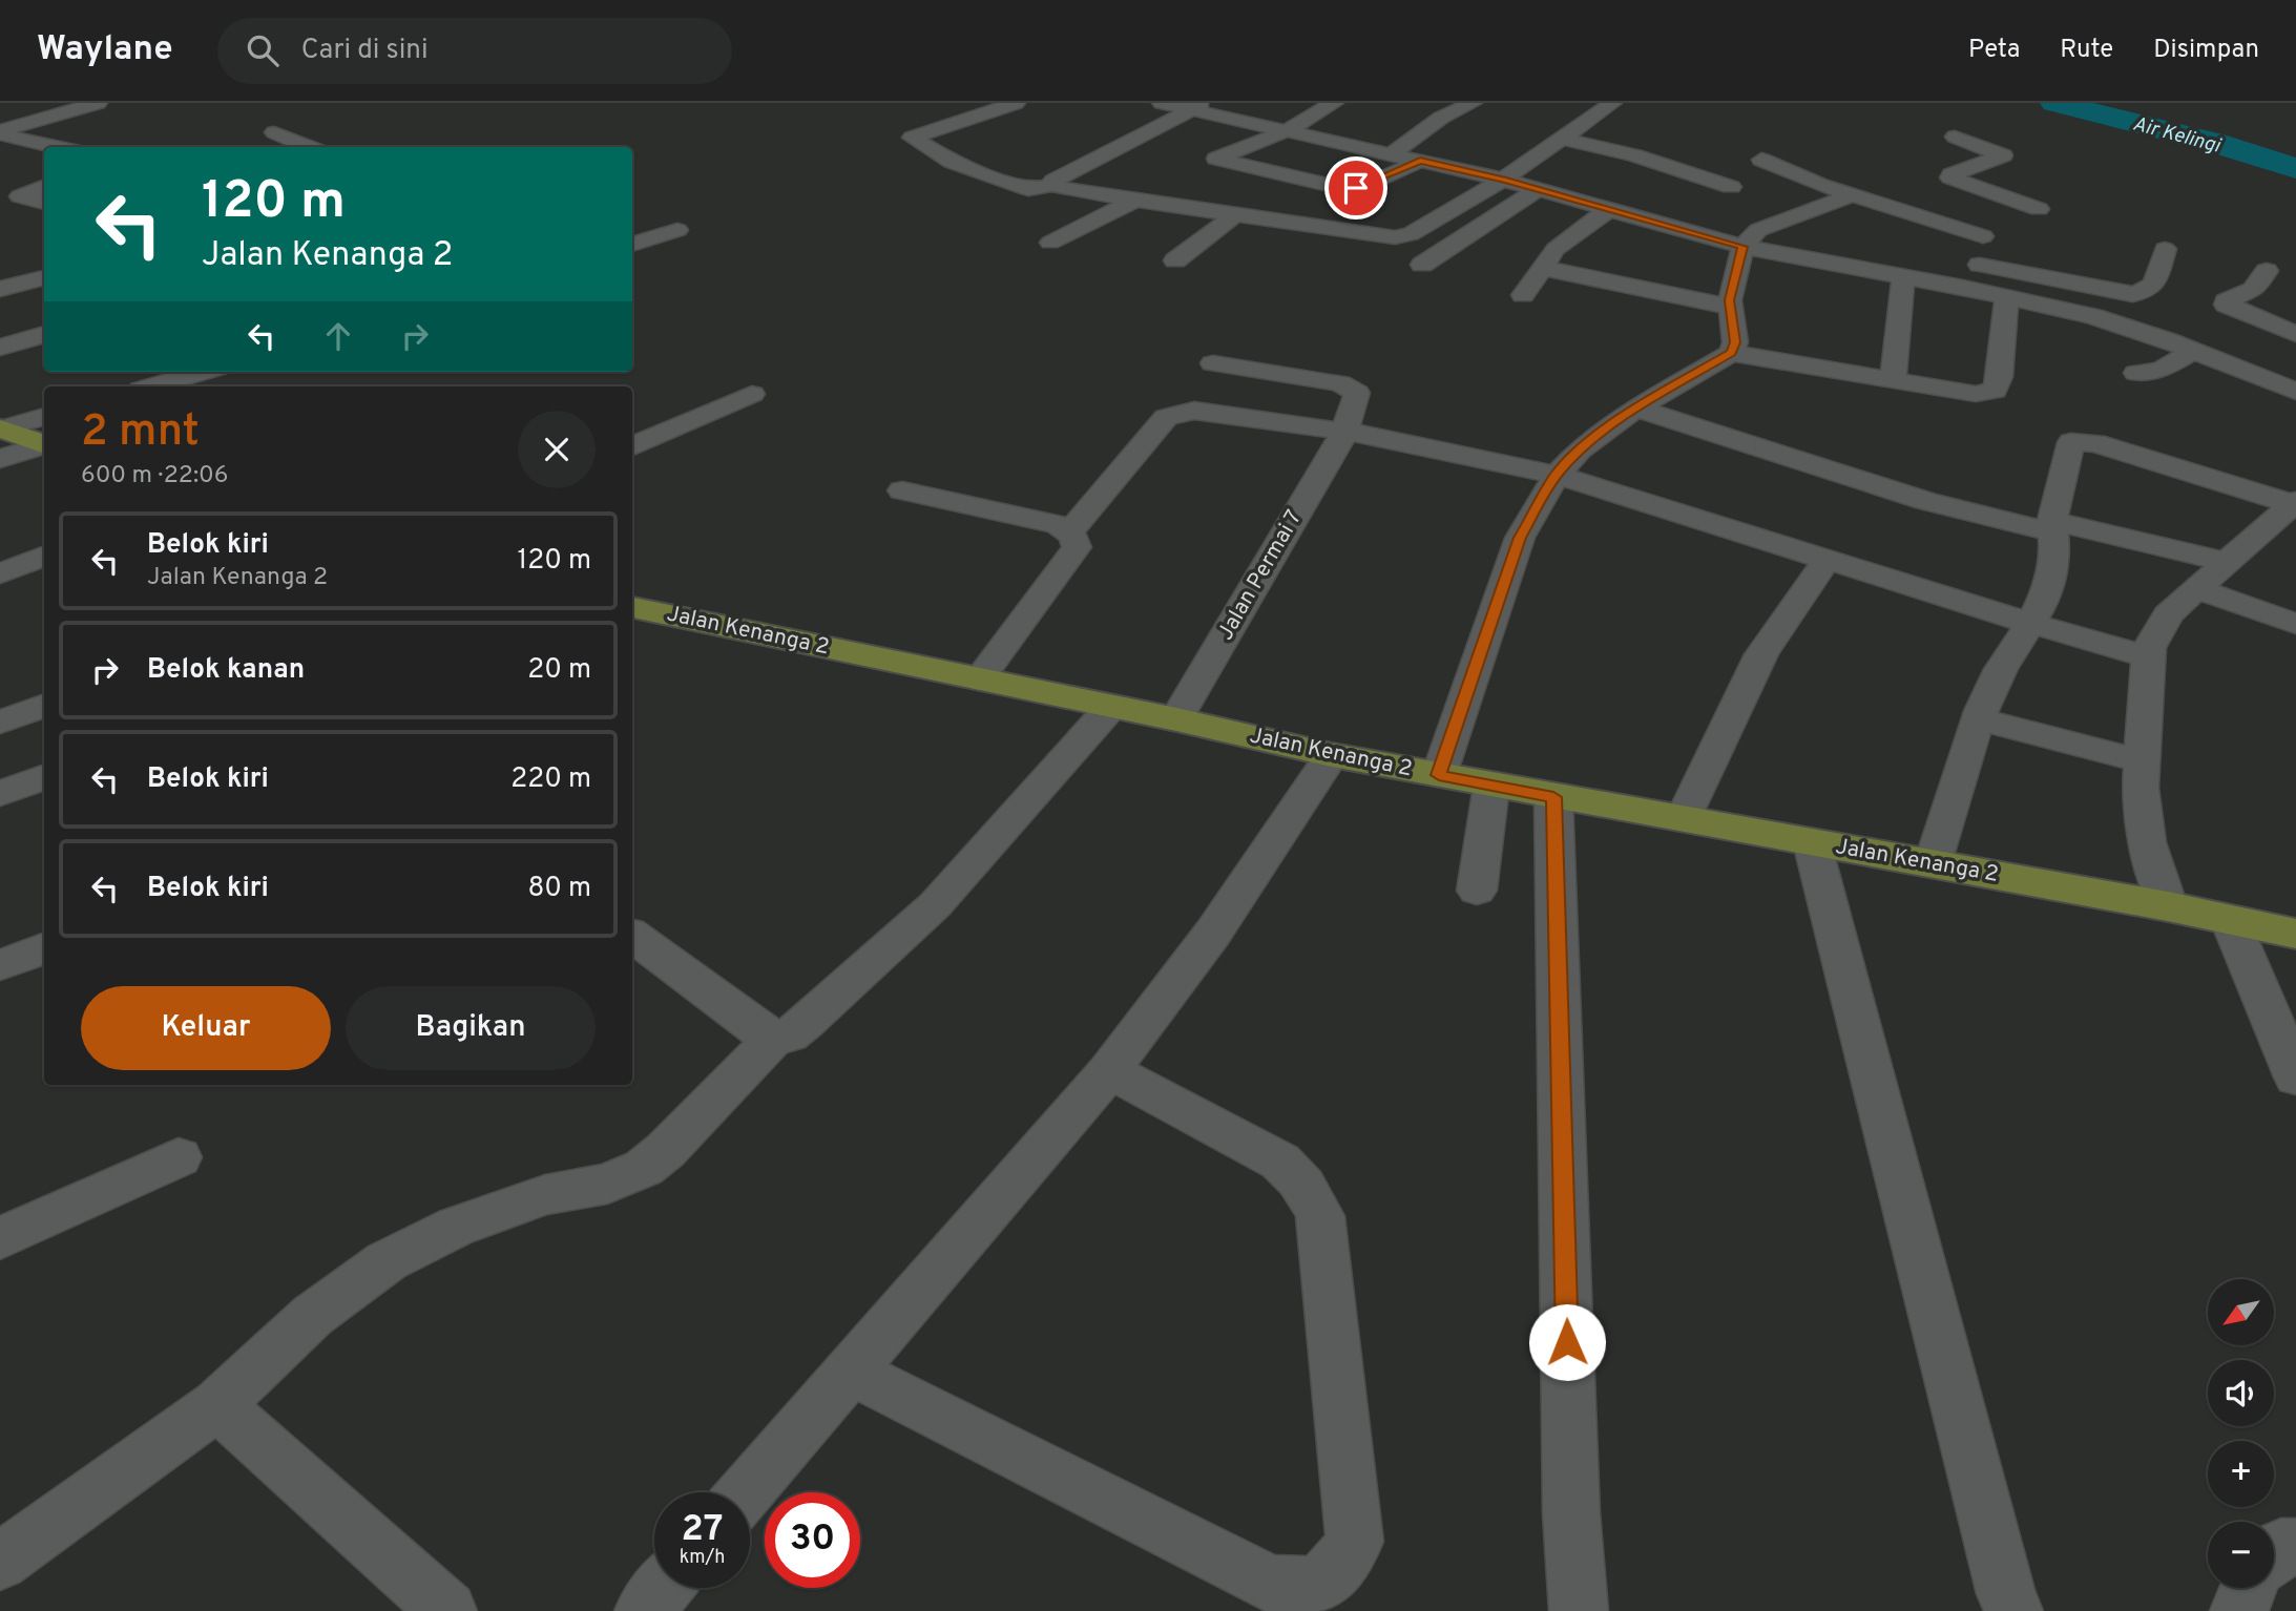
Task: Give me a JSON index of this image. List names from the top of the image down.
{
  "streets": {
    "main road": ["Jalan Kenanga 2"],
    "street": ["Jalan Permai 7"]
  },
  "crossings": [
    ["Jalan Permai 7", "Jalan Kenanga 2"]
  ],
  "water": ["Air Kelingi"],
  "north": "bottom left",
  "page": {
    "header": "Waylane",
    "search": "Cari di sini",
    "nav": ["Peta", "Rute", "Disimpan"],
    "turn": ["120 m", "Jalan Kenanga 2"],
    "heading": ["2 mnt", "600 m · 22:06"],
    "list": [
      {
        "name": "Belok kiri",
        "note": "Jalan Kenanga 2",
        "value": "120 m"
      },
      {
        "name": "Belok kanan",
        "value": "20 m"
      },
      {
        "name": "Belok kiri",
        "value": "220 m"
      },
      {
        "name": "Belok kiri",
        "value": "80 m"
      }
    ],
    "buttons": ["Keluar", "Bagikan"],
    "map_buttons": ["+", "−"],
    "speed": "27 km/h",
    "limit": "30"
  }
}
